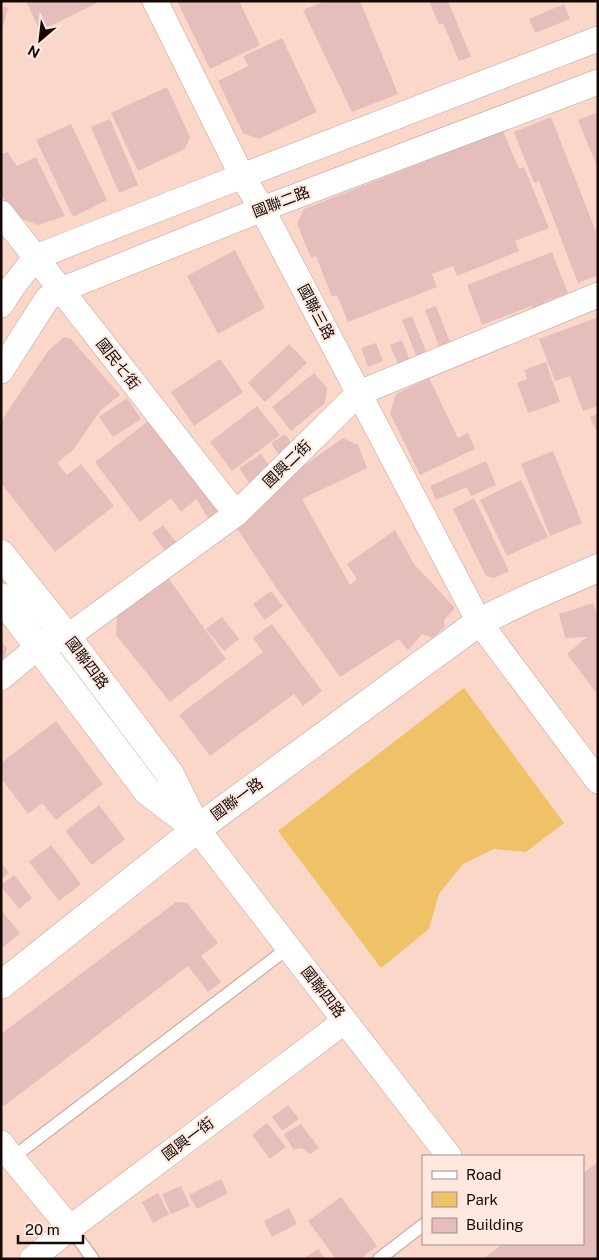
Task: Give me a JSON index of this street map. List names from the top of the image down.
{
  "streets": {
    "street": [
      "國聯二路",
      "國聯三路",
      "國民七街",
      "國興二街",
      "國聯四路",
      "國聯一路",
      "國興一街"
    ]
  },
  "crossings": [
    ["國聯二路", "國聯三路"],
    ["國聯二路", "國民七街"],
    ["國聯三路", "國興二街"],
    ["國聯三路", "國聯一路"],
    ["國民七街", "國興二街"],
    ["國興二街", "國聯四路"],
    ["國聯四路", "國聯一路"],
    ["國聯四路", "國興一街"]
  ],
  "legend": ["Road", "Park", "Building"],
  "scale_bar": "20 m",
  "north": "bottom left"
}
